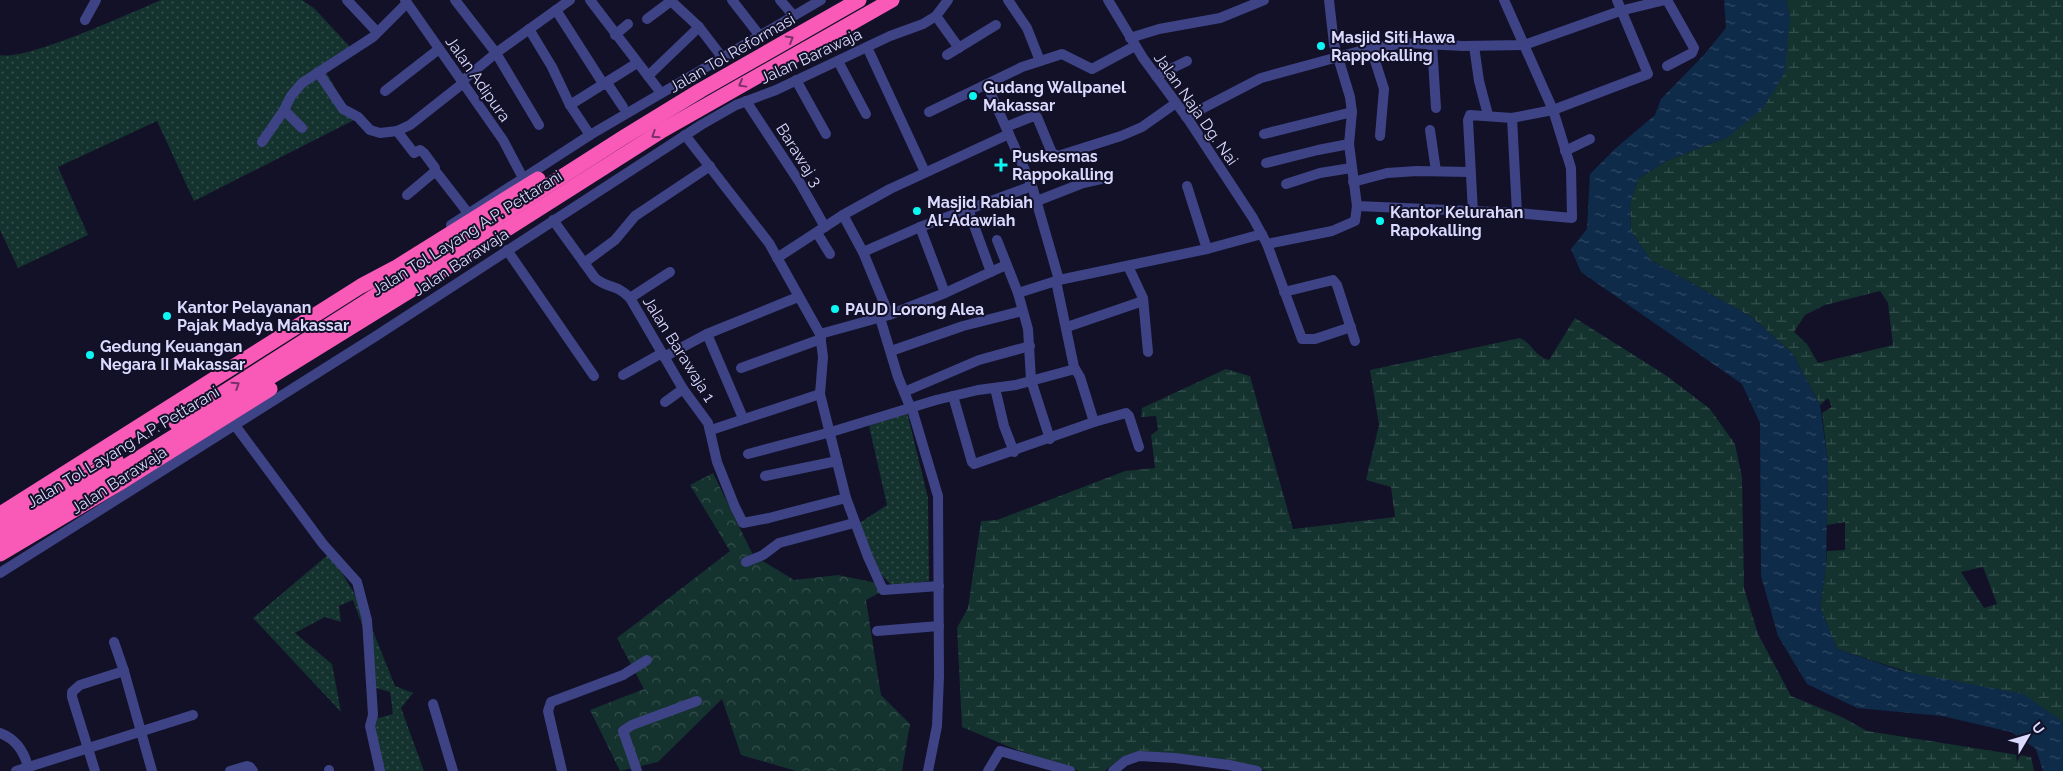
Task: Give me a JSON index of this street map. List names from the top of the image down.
{
  "streets": {
    "highway": ["Jalan Tol Reformasi", "Jalan Tol Layang A.P. Pettarani"],
    "street": [
      "Jalan Barawaja",
      "Jalan Adipura",
      "Jalan Naja Dg. Nai",
      "Barawaj 3",
      "Jalan Barawaja 1"
    ]
  },
  "crossings": [
    ["Jalan Tol Reformasi", "Jalan Tol Layang A.P. Pettarani"],
    ["Jalan Barawaja", "Barawaj 3"],
    ["Jalan Barawaja", "Jalan Barawaja 1"]
  ],
  "places": {
    "other": [
      "Masjid Siti Hawa Rappokalling",
      "Gudang Wallpanel Makassar",
      "Masjid Rabiah Al-Adawiah",
      "Kantor Kelurahan Rapokalling",
      "PAUD Lorong Alea",
      "Kantor Pelayanan Pajak Madya Makassar",
      "Gedung Keuangan Negara II Makassar"
    ],
    "health": ["Puskesmas Rappokalling"]
  },
  "north": "top right"
}
